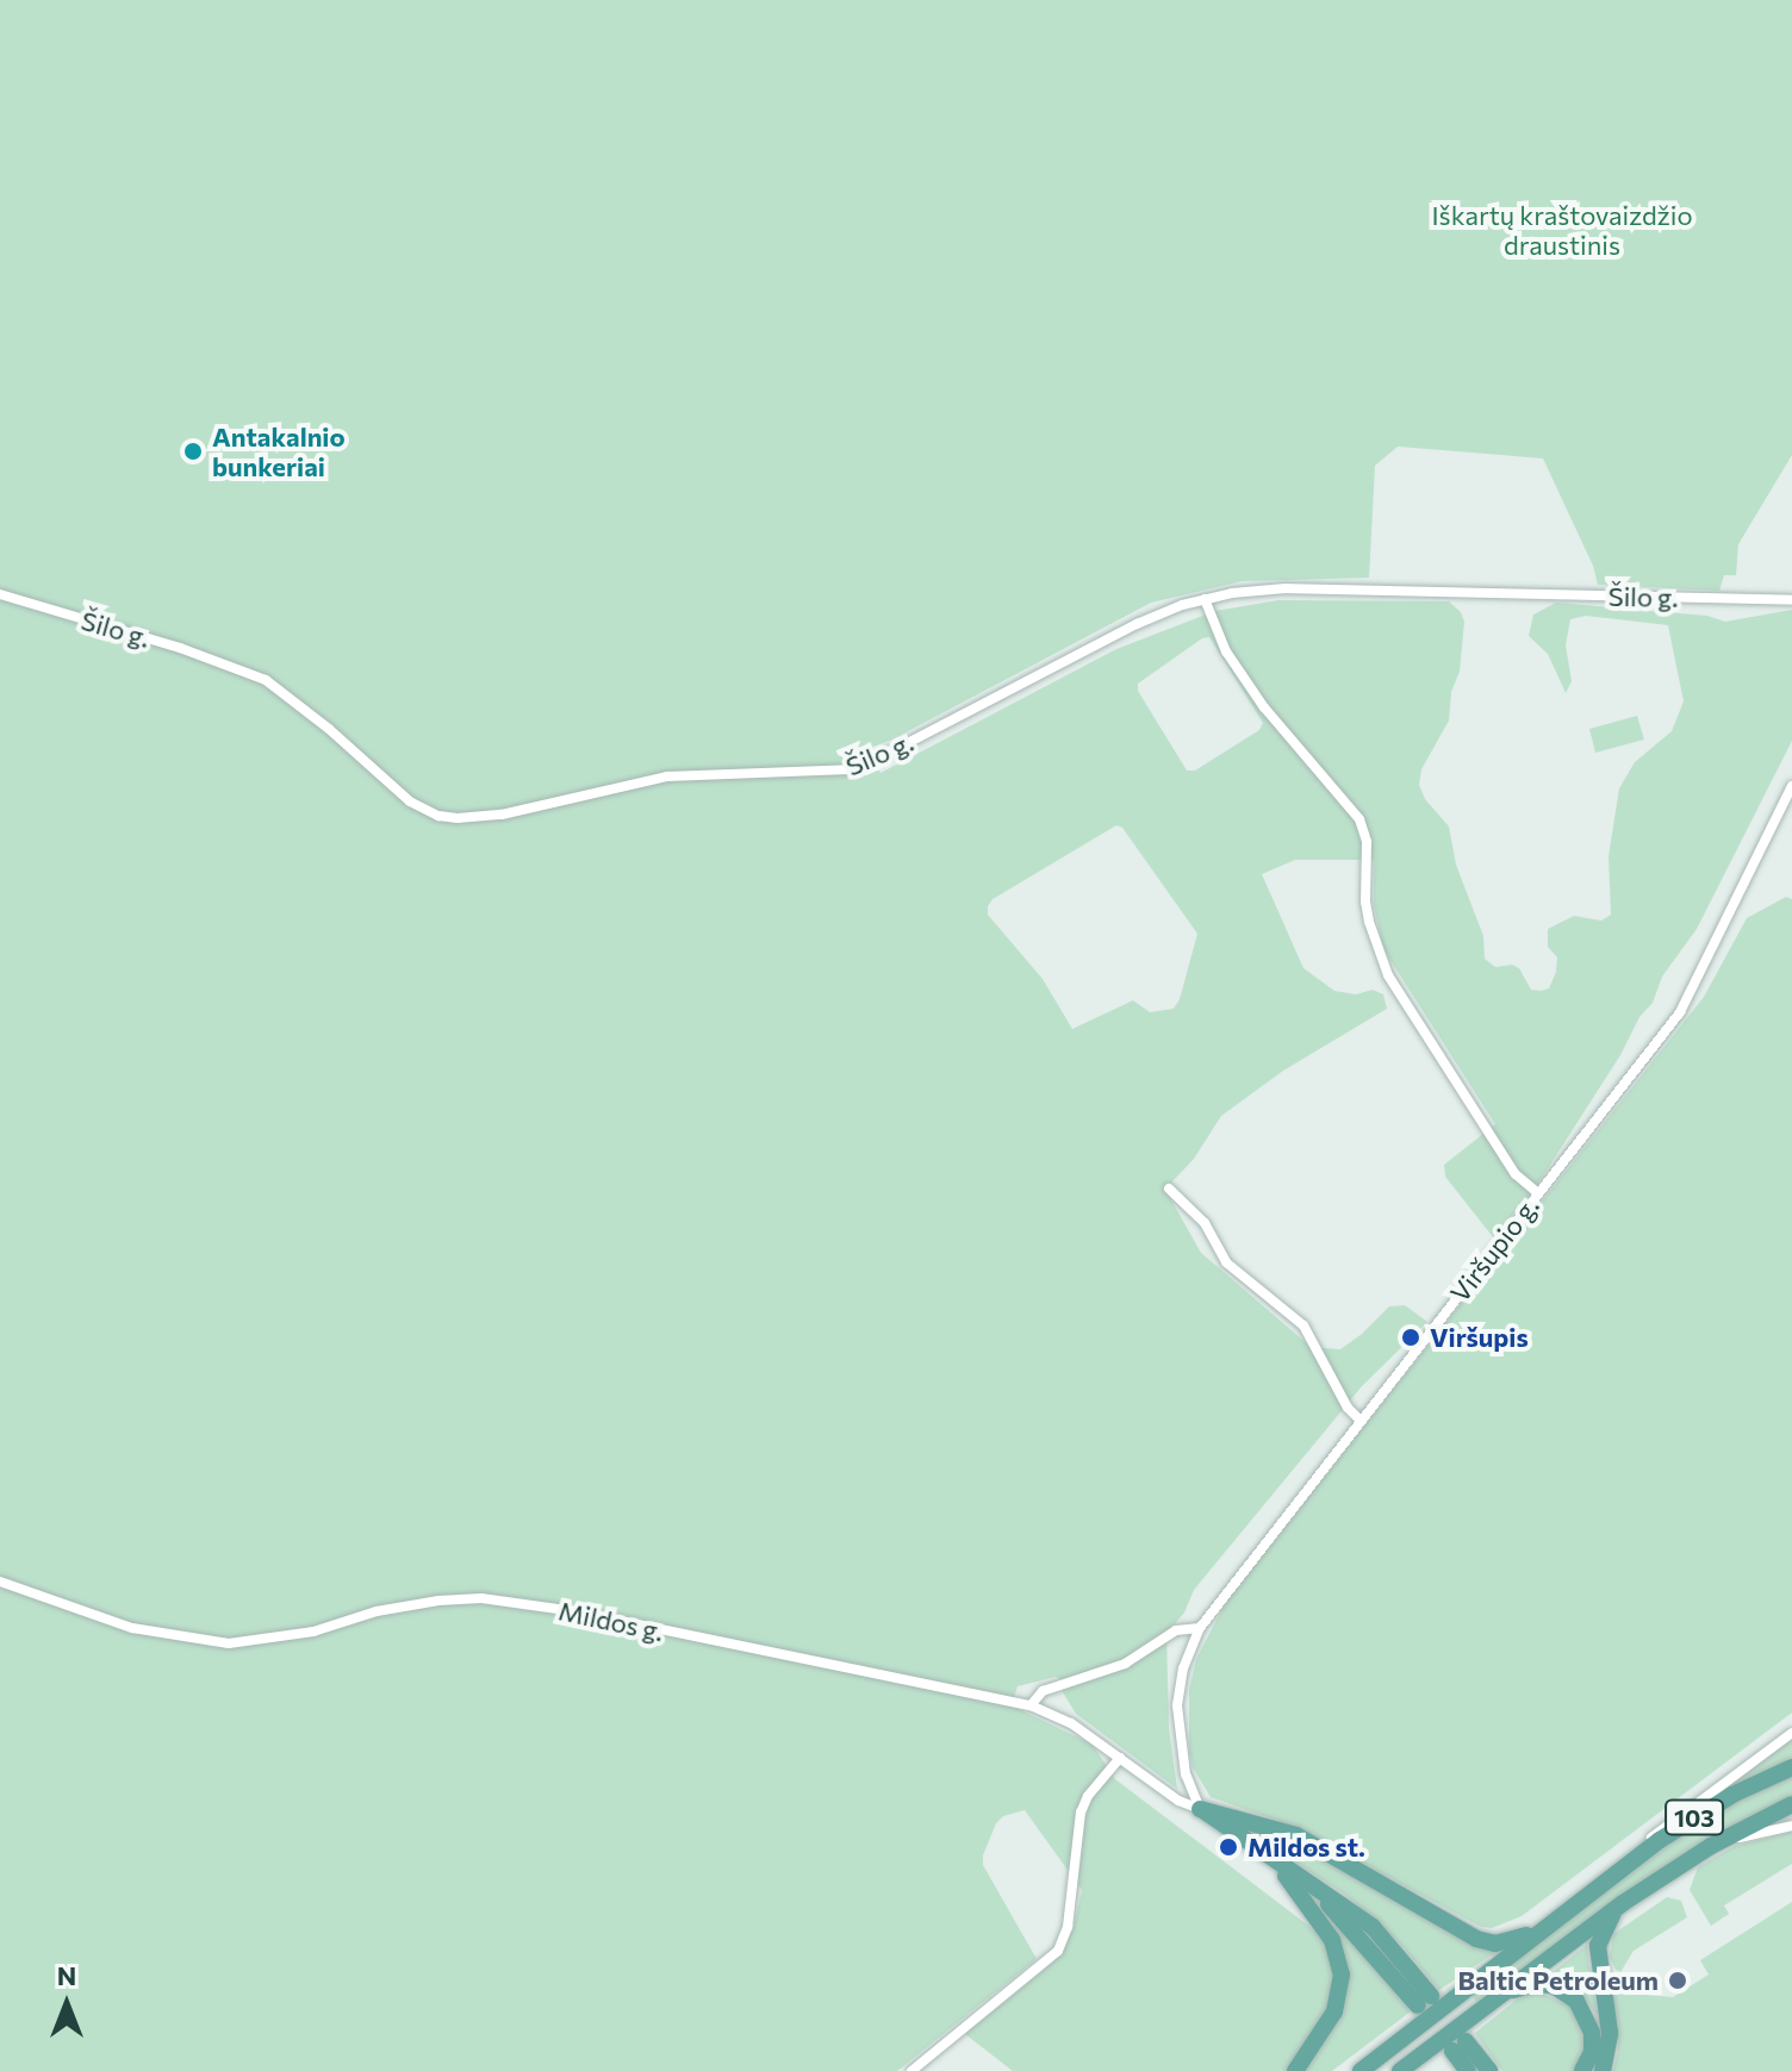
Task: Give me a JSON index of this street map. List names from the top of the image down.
{
  "streets": {
    "main road": ["103"],
    "street": ["Šilo g.", "Viršupio g.", "Mildos g."]
  },
  "crossings": [
    ["Viršupio g.", "Mildos g."]
  ],
  "parks": ["Iškartų kraštovaizdžio draustinis"],
  "places": [
    "Antakalnio bunkeriai",
    "Viršupis",
    "Mildos st.",
    "Baltic Petroleum"
  ],
  "north": "top"
}
